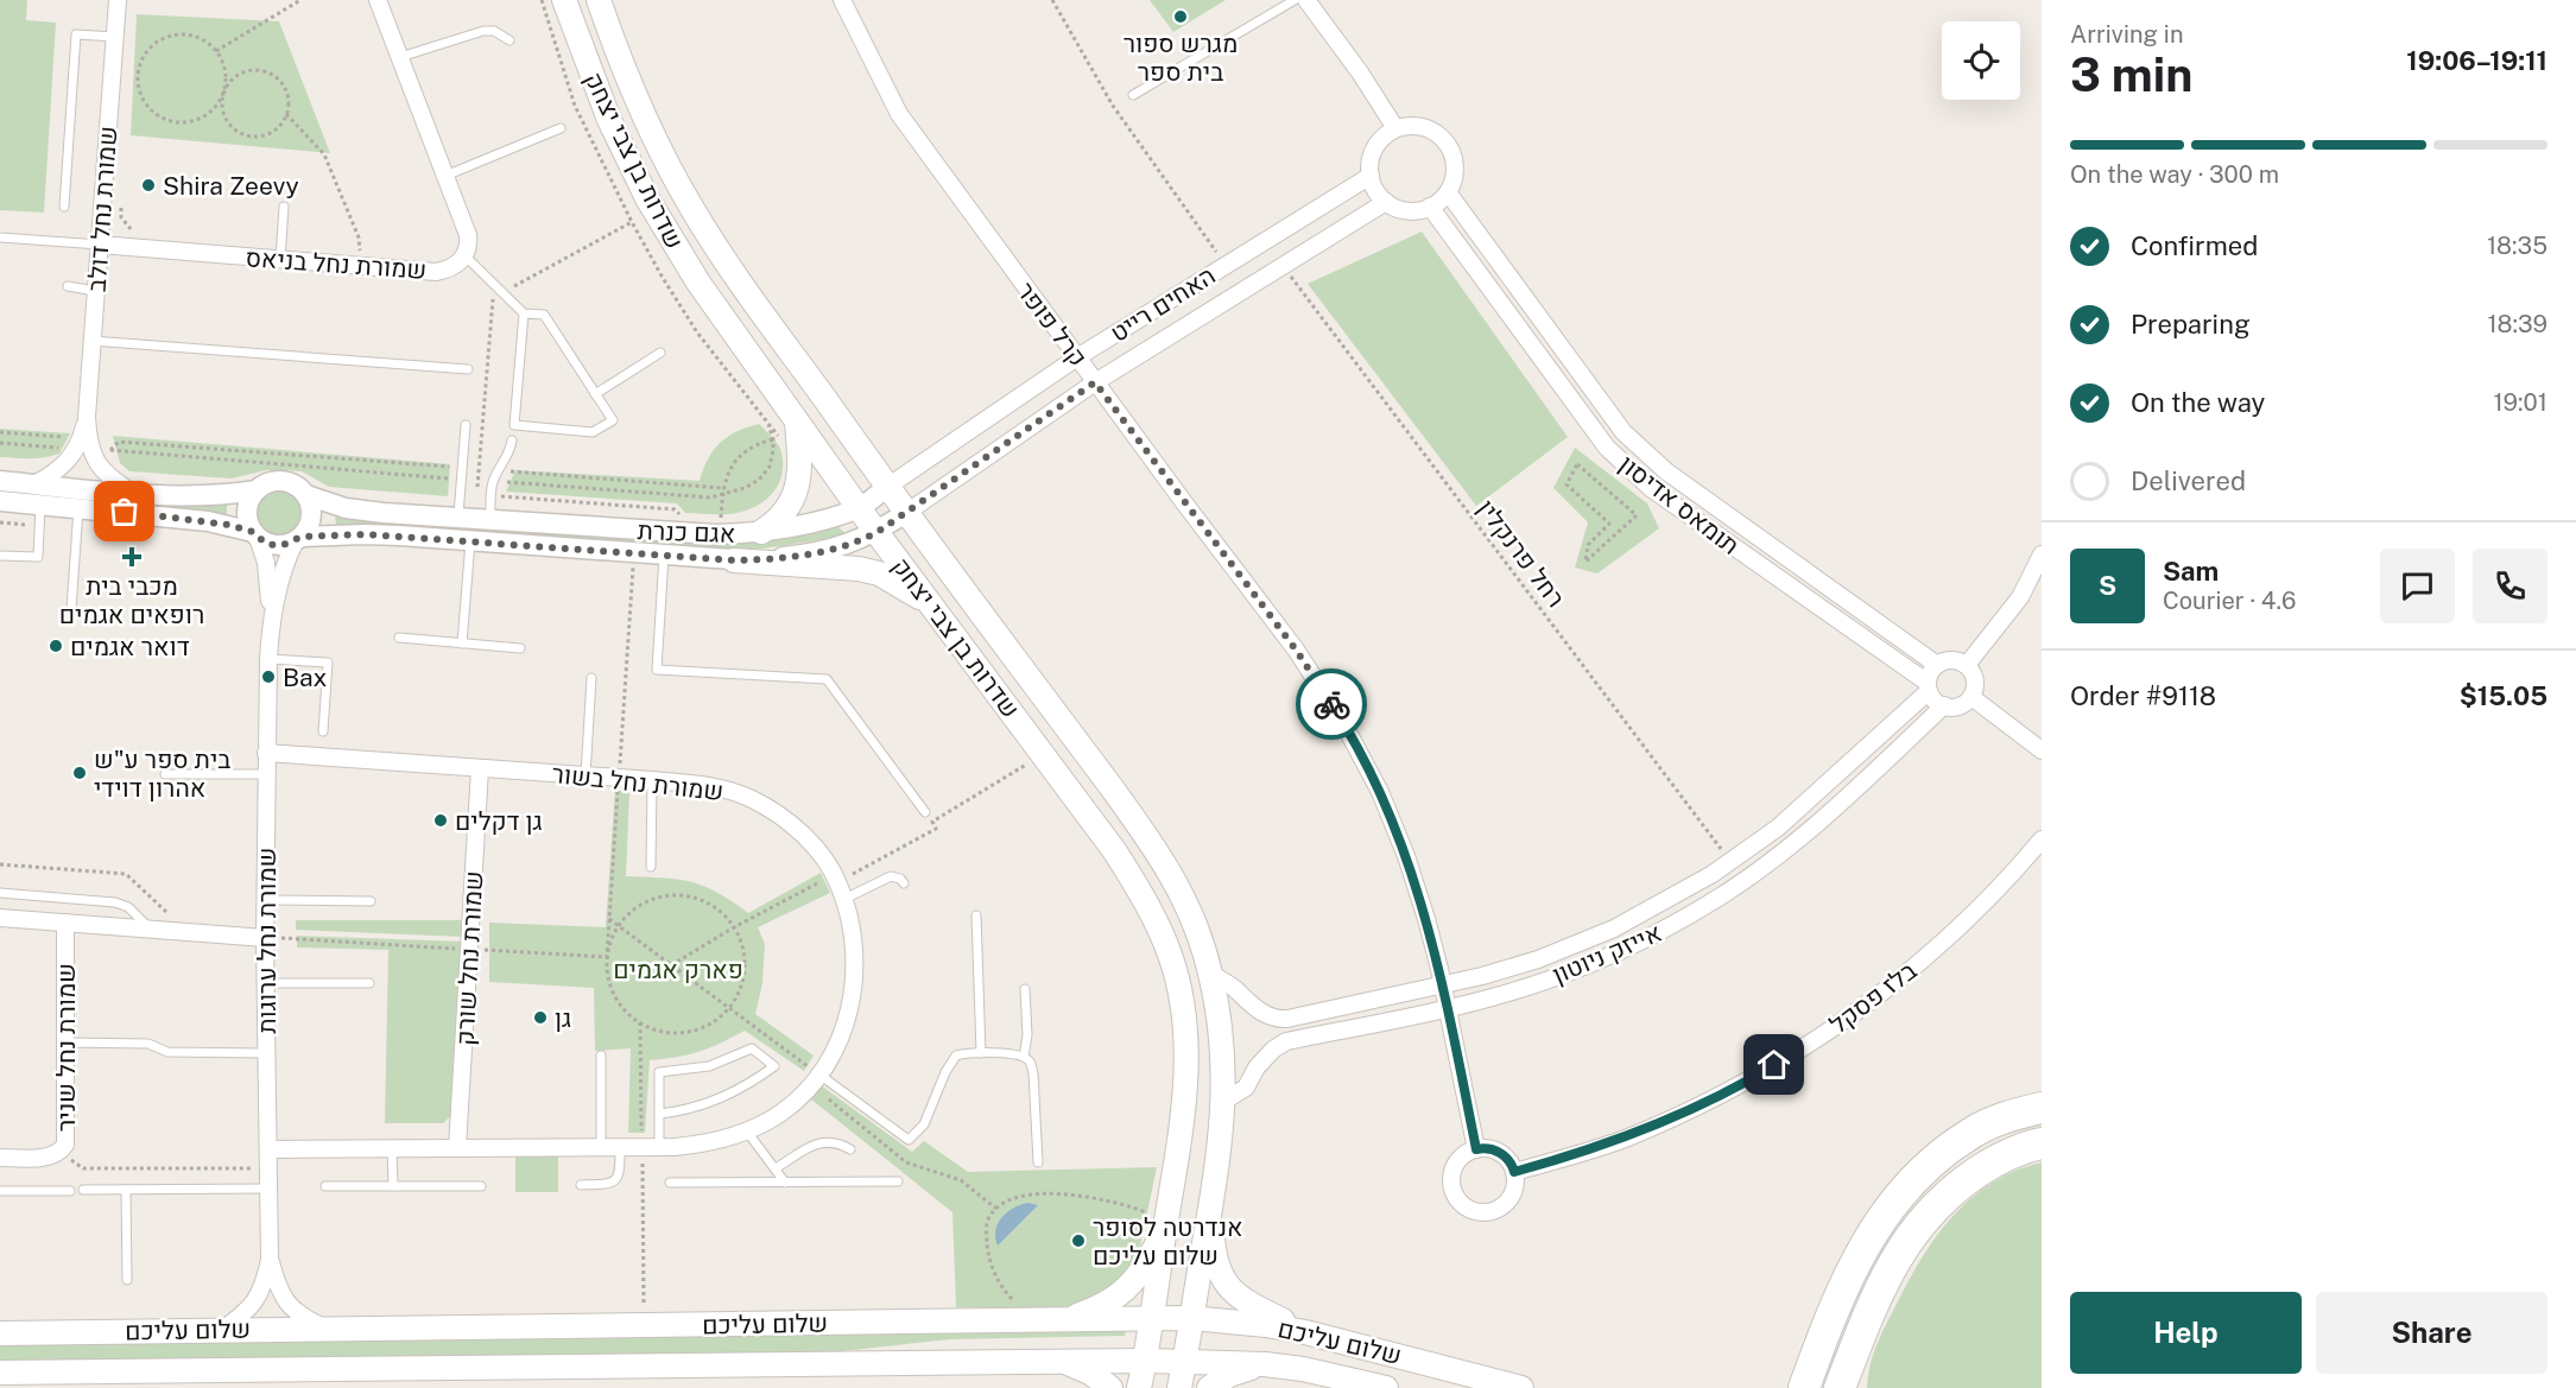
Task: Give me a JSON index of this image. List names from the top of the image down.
{
  "streets": {
    "main road": ["שדרות בן צבי יצחק", "שלום עליכם"],
    "street": [
      "שמורת נחל דולב",
      "שמורת נחל בניאס",
      "האחים רייט",
      "קרל פופר",
      "תומאס אדיסון",
      "אגם כנרת",
      "שמורת נחל בשור",
      "שמורת נחל ערוגות",
      "אייזק ניוטון",
      "שמורת נחל שורק",
      "בלז פסקל",
      "שמורת נחל שניר"
    ],
    "path": ["רחל פרנקלין"]
  },
  "crossings": [
    ["שדרות בן צבי יצחק", "האחים רייט"],
    ["שדרות בן צבי יצחק", "אגם כנרת"],
    ["שדרות בן צבי יצחק", "אייזק ניוטון"],
    ["שדרות בן צבי יצחק", "שלום עליכם"],
    ["שמורת נחל דולב", "שמורת נחל בניאס"],
    ["האחים רייט", "קרל פופר"],
    ["האחים רייט", "תומאס אדיסון"],
    ["האחים רייט", "אגם כנרת"],
    ["האחים רייט", "רחל פרנקלין"],
    ["קרל פופר", "אייזק ניוטון"],
    ["קרל פופר", "בלז פסקל"],
    ["תומאס אדיסון", "אייזק ניוטון"],
    ["אגם כנרת", "שמורת נחל ערוגות"],
    ["רחל פרנקלין", "אייזק ניוטון"],
    ["שמורת נחל בשור", "שמורת נחל ערוגות"],
    ["שמורת נחל בשור", "שמורת נחל שורק"],
    ["שמורת נחל ערוגות", "שלום עליכם"]
  ],
  "parks": ["פארק אגמים"],
  "places": {
    "other": [
      "מגרש ספור בית ספר",
      "Shira Zeevy",
      "דואר אגמים",
      "Bax",
      "בית ספר ע\"ש אהרון דוידי",
      "גן דקלים",
      "גן",
      "אנדרטה לסופר שלום עליכם"
    ],
    "health": ["מכבי בית רופאים אגמים"]
  },
  "page": {
    "heading": ["3 min", "Arriving in", "19:06–19:11"],
    "panel": [
      "Sam",
      "Courier · 4.6",
      "Order #9118",
      "$15.05"
    ],
    "bar": "On the way · 300 m",
    "list": [
      ["Confirmed", "18:35"],
      ["Preparing", "18:39"],
      ["On the way", "19:01"],
      "Delivered"
    ],
    "round": "S",
    "buttons": ["Help", "Share"]
  }
}
